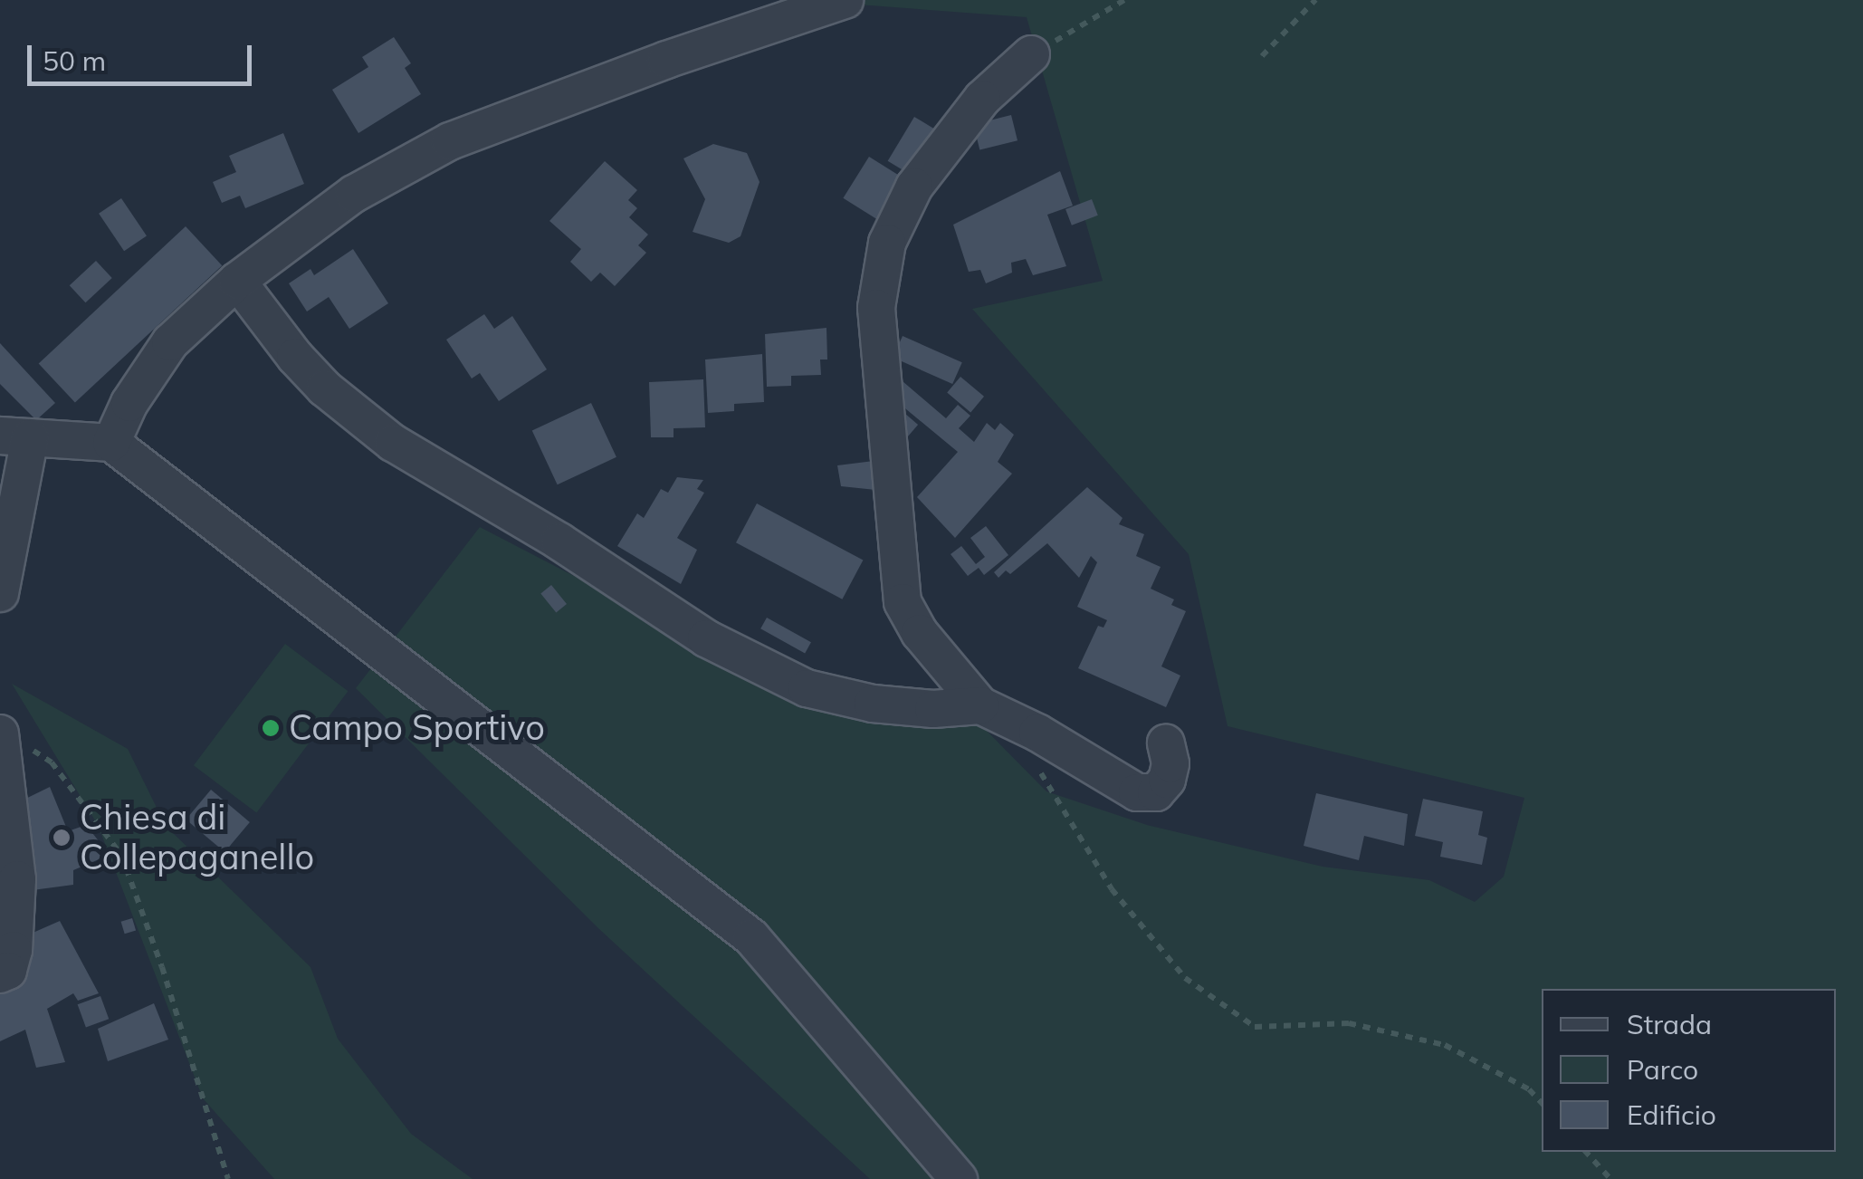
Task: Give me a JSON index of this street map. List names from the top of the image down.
{
  "places": ["Campo Sportivo", "Chiesa di Collepaganello"],
  "legend": ["Strada", "Parco", "Edificio"],
  "scale_bar": "50 m"
}
